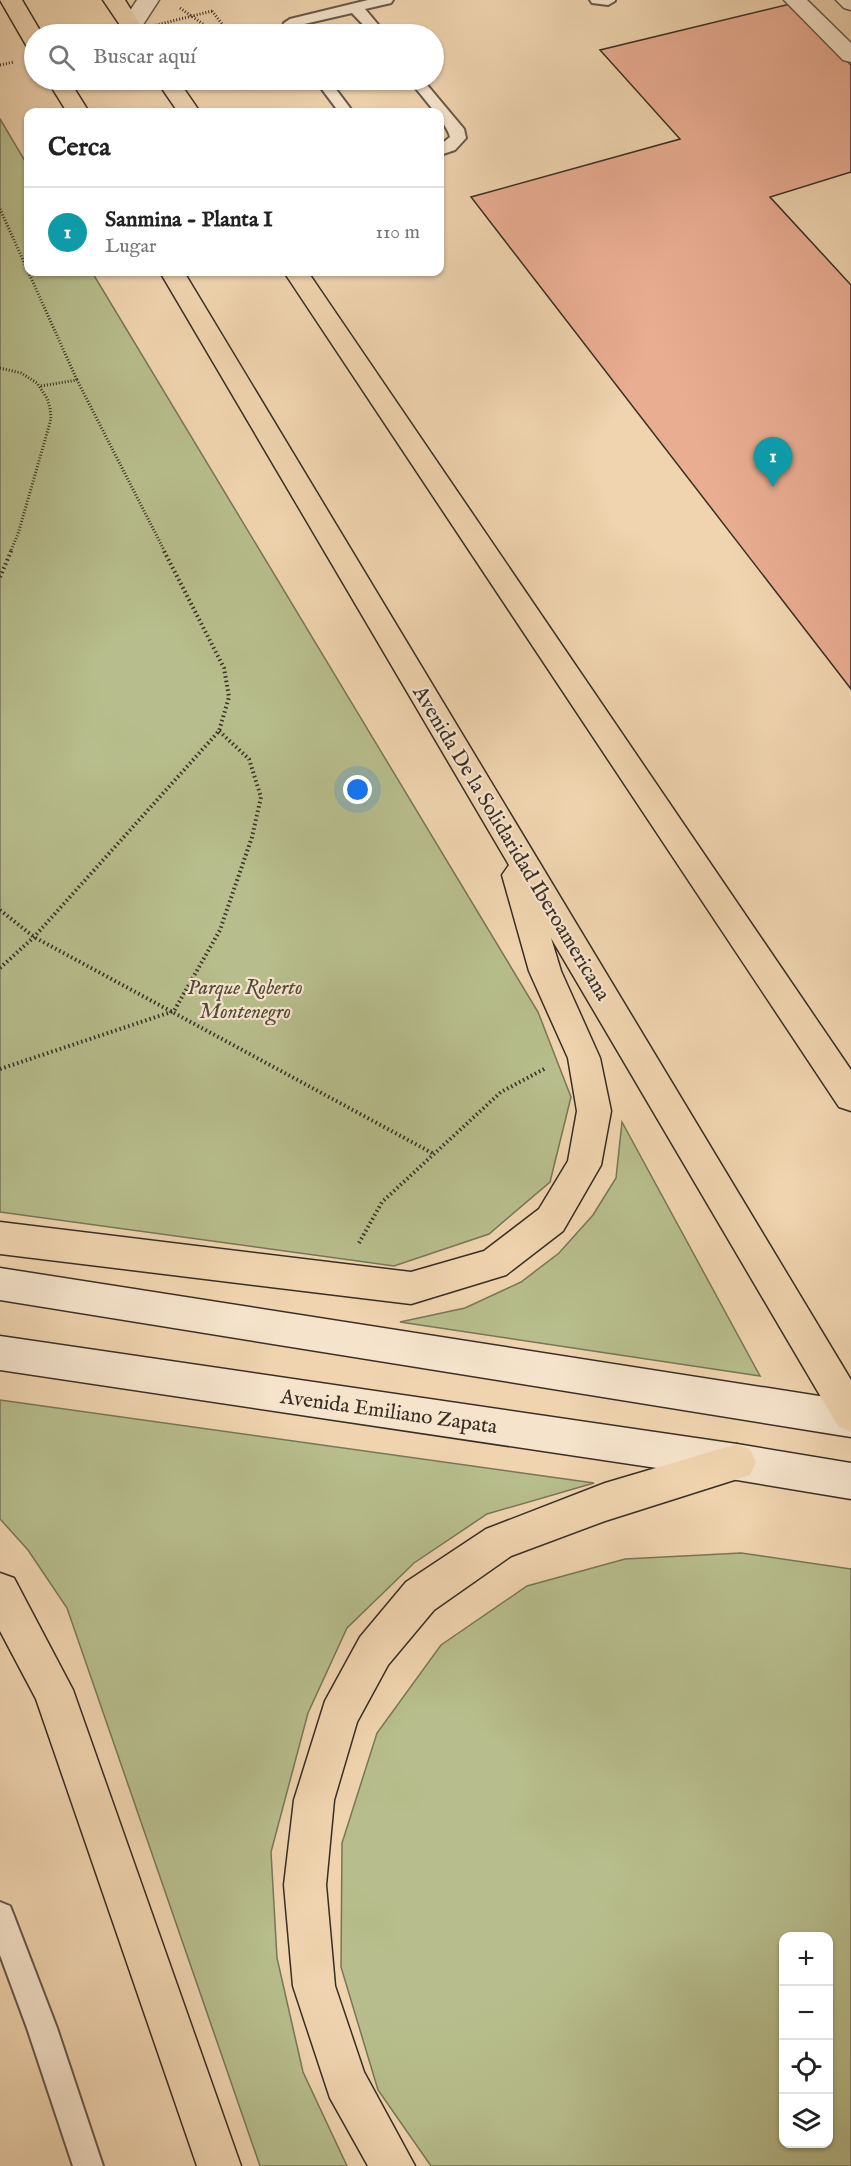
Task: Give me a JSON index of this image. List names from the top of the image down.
{
  "streets": {
    "highway": ["Avenida De la Solidaridad Iberoamericana"],
    "main road": ["Avenida Emiliano Zapata"]
  },
  "parks": ["Parque Roberto Montenegro"],
  "page": {
    "search": "Buscar aquí",
    "heading": "Cerca",
    "list": [
      {
        "mark": "1",
        "name": "Sanmina - Planta I",
        "note": "Lugar",
        "value": "110 m"
      }
    ],
    "pins": "1",
    "map_buttons": ["+", "−"]
  }
}
